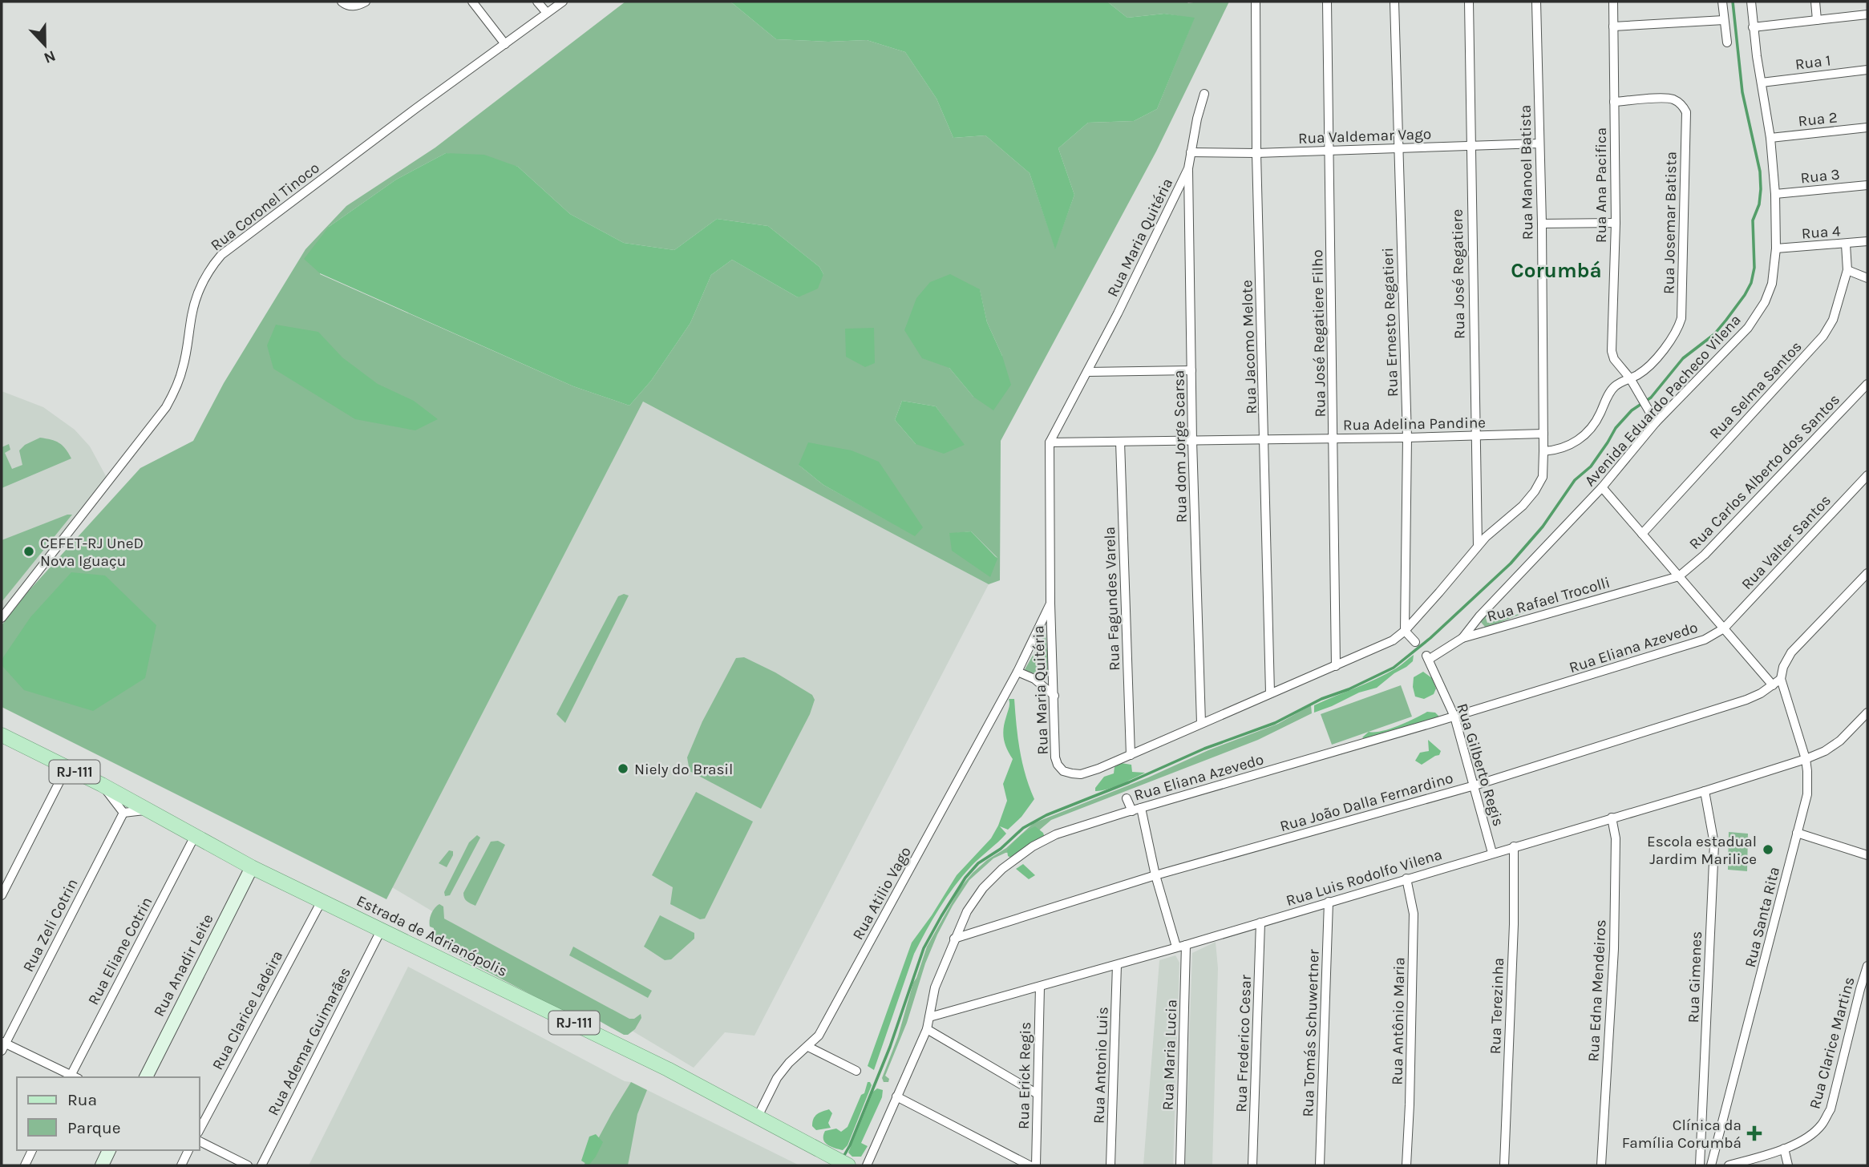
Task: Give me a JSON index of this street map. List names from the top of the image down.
{
  "streets": {
    "main road": ["RJ-111", "Estrada de Adrianópolis", "Rua Anadir Leite"],
    "street": [
      "Rua 1",
      "Rua 2",
      "Rua Valdemar Vago",
      "Rua Manoel Batista",
      "Rua 3",
      "Rua Ana Pacifica",
      "Rua Coronel Tinoco",
      "Rua Josemar Batista",
      "Rua 4",
      "Rua Maria Quitéria",
      "Rua José Regatiere",
      "Rua Ernesto Regatieri",
      "Rua José Regatiere Filho",
      "Rua Jacomo Melote",
      "Rua Selma Santos",
      "Avenida Eduardo Pacheco Vilena",
      "Rua Adelina Pandine",
      "Rua dom Jorge Scarsa",
      "Rua Carlos Alberto dos Santos",
      "Rua Valter Santos",
      "Rua Fagundes Varela",
      "Rua Rafael Trocolli",
      "Rua Eliana Azevedo",
      "Rua Gilberto Regis",
      "Rua João Dalla Fernardino",
      "Rua Luis Rodolfo Vilena",
      "Rua Atilio Vago",
      "Rua Santa Rita",
      "Rua Zeli Cotrin",
      "Rua Eliane Cotrin",
      "Rua Gimenes",
      "Rua Edna Mendeiros",
      "Rua Terezinha",
      "Rua Clarice Ladeira",
      "Rua Antônio Maria",
      "Rua Tomás Schuwertner",
      "Rua Ademar Guimarães",
      "Rua Clarice Martins",
      "Rua Frederico Cesar",
      "Rua Maria Lucia",
      "Rua Antonio Luis",
      "Rua Erick Regis"
    ]
  },
  "crossings": [
    ["Rua 1", "Avenida Eduardo Pacheco Vilena"],
    ["Rua 2", "Avenida Eduardo Pacheco Vilena"],
    ["Rua Valdemar Vago", "Rua Manoel Batista"],
    ["Rua Valdemar Vago", "Rua Maria Quitéria"],
    ["Rua Valdemar Vago", "Rua José Regatiere"],
    ["Rua Valdemar Vago", "Rua Ernesto Regatieri"],
    ["Rua Valdemar Vago", "Rua José Regatiere Filho"],
    ["Rua Valdemar Vago", "Rua Jacomo Melote"],
    ["Rua Manoel Batista", "Rua Josemar Batista"],
    ["Rua Manoel Batista", "Rua Maria Quitéria"],
    ["Rua Manoel Batista", "Rua Adelina Pandine"],
    ["Rua 3", "Avenida Eduardo Pacheco Vilena"],
    ["Rua Ana Pacifica", "Rua Josemar Batista"],
    ["Rua Ana Pacifica", "Avenida Eduardo Pacheco Vilena"],
    ["Rua 4", "Rua Selma Santos"],
    ["Rua 4", "Avenida Eduardo Pacheco Vilena"],
    ["Rua Maria Quitéria", "Rua José Regatiere"],
    ["Rua Maria Quitéria", "Rua Ernesto Regatieri"],
    ["Rua Maria Quitéria", "Rua José Regatiere Filho"],
    ["Rua Maria Quitéria", "Rua Jacomo Melote"],
    ["Rua Maria Quitéria", "Rua Adelina Pandine"],
    ["Rua Maria Quitéria", "Rua dom Jorge Scarsa"],
    ["Rua Maria Quitéria", "Rua Fagundes Varela"],
    ["Rua Maria Quitéria", "Rua Atilio Vago"],
    ["Rua José Regatiere", "Rua Adelina Pandine"],
    ["Rua Ernesto Regatieri", "Rua Adelina Pandine"],
    ["Rua José Regatiere Filho", "Rua Adelina Pandine"],
    ["Rua Jacomo Melote", "Rua Adelina Pandine"],
    ["Avenida Eduardo Pacheco Vilena", "Rua Rafael Trocolli"],
    ["Rua Adelina Pandine", "Rua dom Jorge Scarsa"],
    ["Rua Adelina Pandine", "Rua Fagundes Varela"],
    ["Rua Carlos Alberto dos Santos", "Rua Rafael Trocolli"],
    ["Rua Valter Santos", "Rua Eliana Azevedo"],
    ["Rua Rafael Trocolli", "Rua Gilberto Regis"],
    ["Rua Eliana Azevedo", "Rua Gilberto Regis"],
    ["Rua Eliana Azevedo", "Rua João Dalla Fernardino"],
    ["Rua Eliana Azevedo", "Rua Luis Rodolfo Vilena"],
    ["Rua Gilberto Regis", "Rua João Dalla Fernardino"],
    ["Rua Gilberto Regis", "Rua Luis Rodolfo Vilena"],
    ["Rua João Dalla Fernardino", "Rua Santa Rita"],
    ["Rua Luis Rodolfo Vilena", "Rua Santa Rita"],
    ["Rua Luis Rodolfo Vilena", "Rua Gimenes"],
    ["Rua Luis Rodolfo Vilena", "Rua Edna Mendeiros"],
    ["Rua Luis Rodolfo Vilena", "Rua Terezinha"],
    ["Rua Luis Rodolfo Vilena", "Rua Antônio Maria"],
    ["Rua Luis Rodolfo Vilena", "Rua Tomás Schuwertner"],
    ["Rua Luis Rodolfo Vilena", "Rua Frederico Cesar"],
    ["Rua Luis Rodolfo Vilena", "Rua Maria Lucia"],
    ["Rua Luis Rodolfo Vilena", "Rua Antonio Luis"],
    ["Rua Luis Rodolfo Vilena", "Rua Erick Regis"],
    ["Rua Atilio Vago", "Estrada de Adrianópolis"],
    ["Estrada de Adrianópolis", "Rua Eliane Cotrin"],
    ["Estrada de Adrianópolis", "Rua Anadir Leite"],
    ["Estrada de Adrianópolis", "Rua Clarice Ladeira"],
    ["Estrada de Adrianópolis", "Rua Ademar Guimarães"]
  ],
  "districts": ["Corumbá"],
  "places": {
    "other": ["CEFET-RJ UneD Nova Iguaçu", "Niely do Brasil", "Escola estadual Jardim Marilice"],
    "health": ["Clínica da Família Corumbá"]
  },
  "legend": ["Rua", "Parque"],
  "north": "bottom"
}
